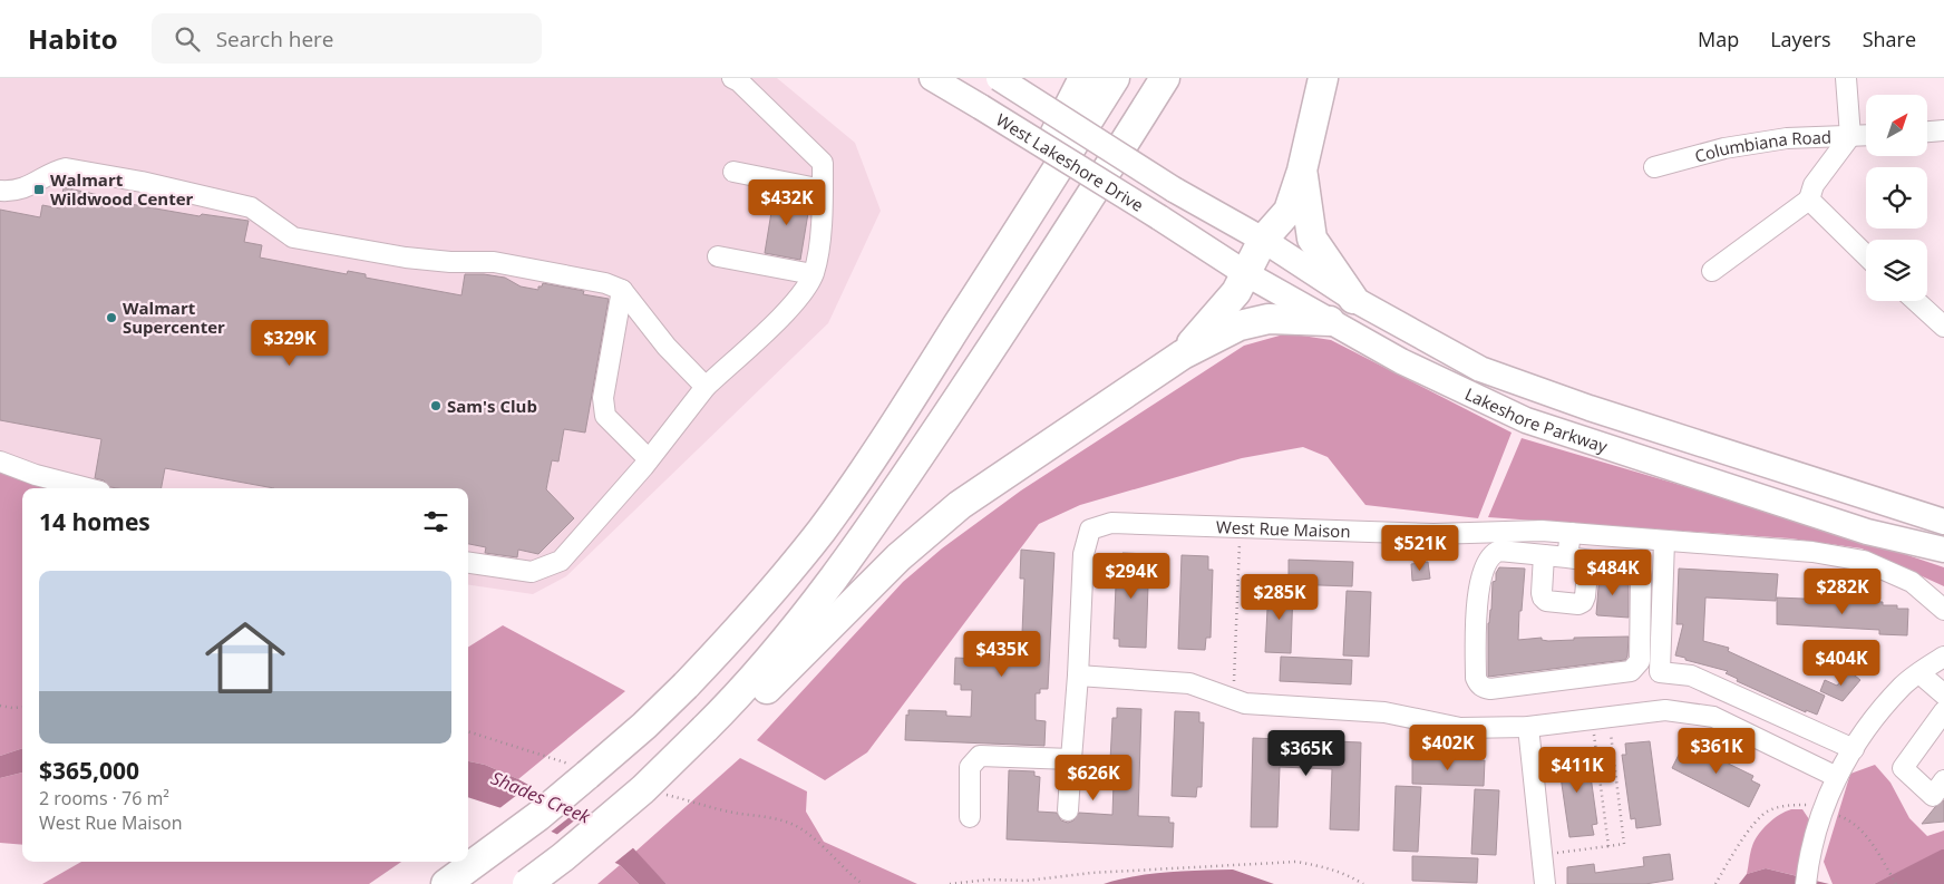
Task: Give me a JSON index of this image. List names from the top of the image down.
{
  "streets": {
    "main road": ["West Lakeshore Drive", "Lakeshore Parkway"],
    "street": ["Columbiana Road", "West Rue Maison"]
  },
  "crossings": [
    ["West Lakeshore Drive", "Lakeshore Parkway"]
  ],
  "water": ["Shades Creek"],
  "places": {
    "transit": ["Walmart Wildwood Center"],
    "other": ["Walmart Supercenter", "Sam's Club"]
  },
  "north": "top right",
  "page": {
    "header": "Habito",
    "search": "Search here",
    "nav": ["Map", "Layers", "Share"],
    "price": [
      "$432K",
      "$329K",
      "$521K",
      "$484K",
      "$294K",
      "$282K",
      "$285K",
      "$435K",
      "$404K",
      "$402K",
      "$361K",
      "$365K",
      "$411K",
      "$626K"
    ],
    "heading": "14 homes",
    "list": [
      {
        "name": "$365,000",
        "note": "2 rooms · 76 m² · West Rue Maison"
      }
    ]
  }
}
